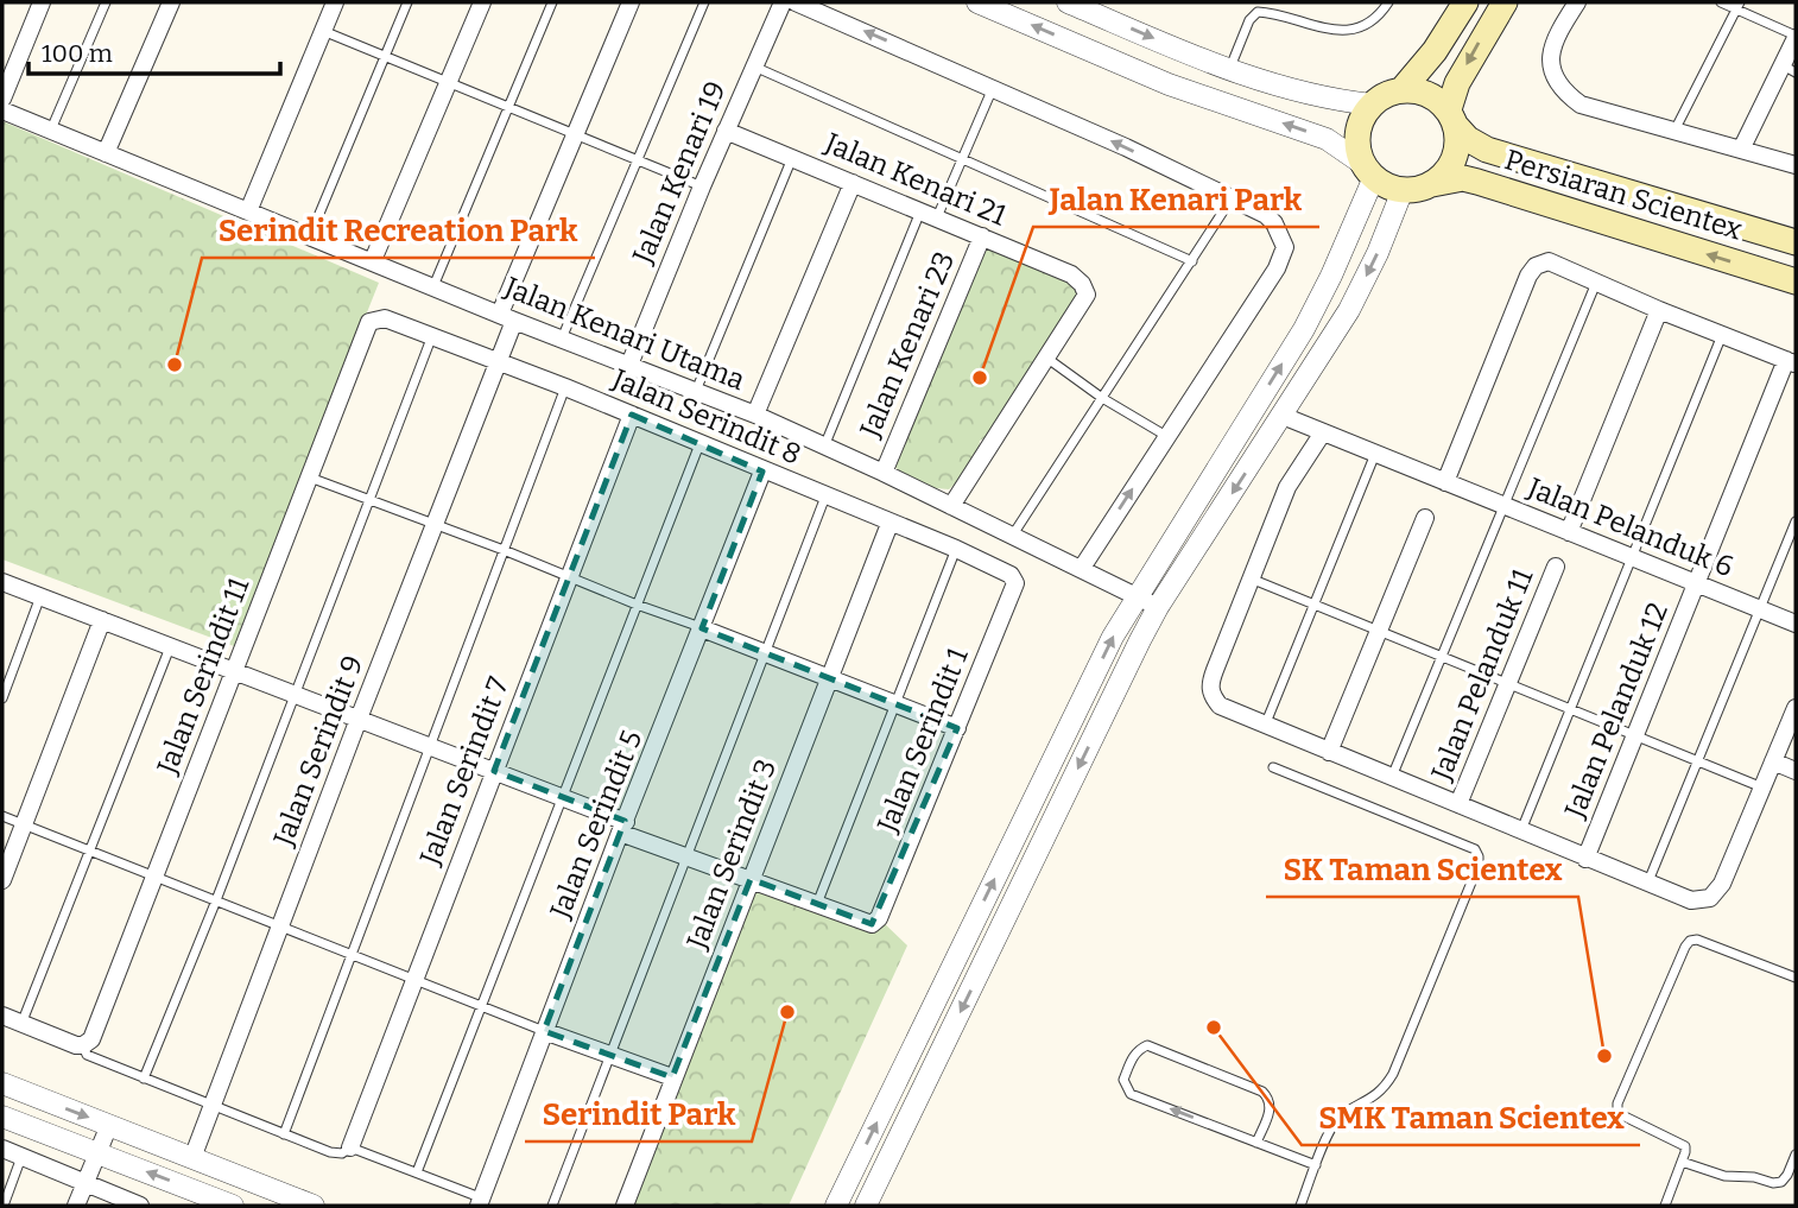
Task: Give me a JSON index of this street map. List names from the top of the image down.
{
  "streets": {
    "main road": ["Persiaran Scientex"],
    "street": [
      "Jalan Kenari 19",
      "Jalan Kenari 21",
      "Jalan Kenari Utama",
      "Jalan Kenari 23",
      "Jalan Serindit 8",
      "Jalan Pelanduk 6",
      "Jalan Pelanduk 11",
      "Jalan Serindit 11",
      "Jalan Pelanduk 12",
      "Jalan Serindit 1",
      "Jalan Serindit 9",
      "Jalan Serindit 7",
      "Jalan Serindit 5",
      "Jalan Serindit 3"
    ]
  },
  "crossings": [
    ["Jalan Kenari 19", "Jalan Kenari 21"],
    ["Jalan Kenari 19", "Jalan Kenari Utama"],
    ["Jalan Kenari 21", "Jalan Kenari 23"],
    ["Jalan Kenari Utama", "Jalan Kenari 23"],
    ["Jalan Kenari Utama", "Jalan Serindit 9"],
    ["Jalan Serindit 8", "Jalan Serindit 11"],
    ["Jalan Serindit 8", "Jalan Serindit 1"],
    ["Jalan Serindit 8", "Jalan Serindit 9"],
    ["Jalan Serindit 8", "Jalan Serindit 7"],
    ["Jalan Serindit 8", "Jalan Serindit 5"],
    ["Jalan Serindit 8", "Jalan Serindit 3"],
    ["Jalan Pelanduk 6", "Jalan Pelanduk 12"]
  ],
  "places": [
    "Serindit Recreation Park",
    "Jalan Kenari Park",
    "Serindit Park",
    "SMK Taman Scientex",
    "SK Taman Scientex"
  ],
  "scale_bar": "100 m"
}
